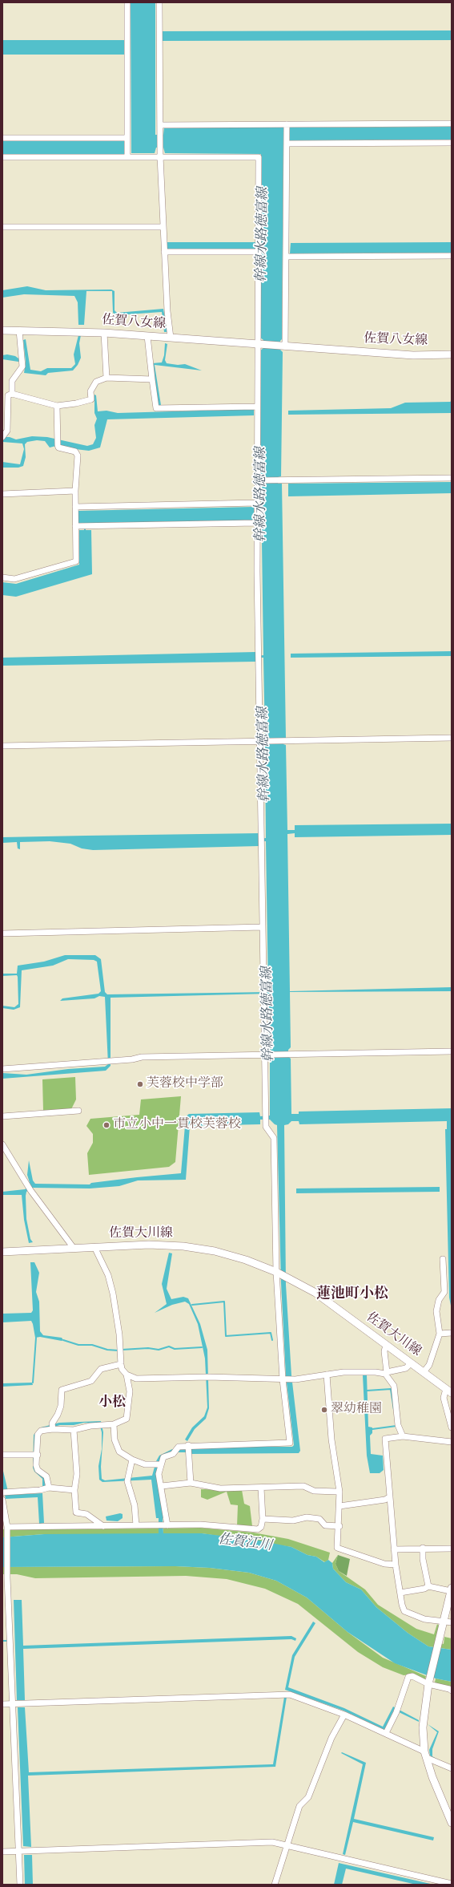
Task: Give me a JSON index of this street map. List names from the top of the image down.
{
  "streets": {
    "main road": ["佐賀八女線", "佐賀大川線"]
  },
  "districts": ["蓮池町小松", "小松"],
  "water": ["幹線水路徳富線", "佐賀江川"],
  "places": ["芙蓉校中学部", "市立小中一貫校芙蓉校", "翠幼稚園"]
}
